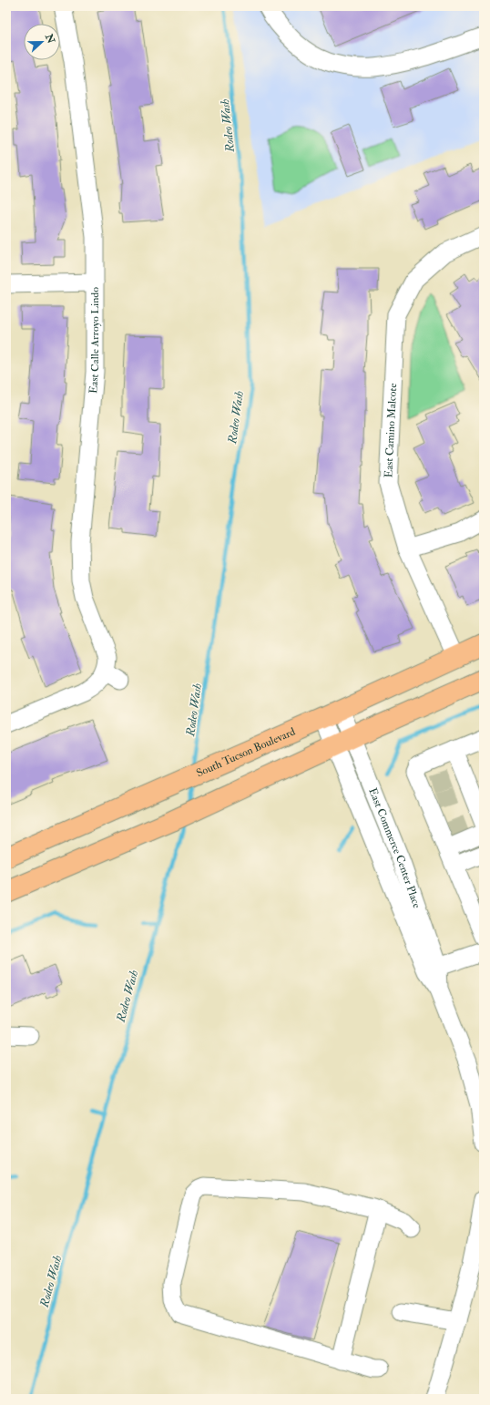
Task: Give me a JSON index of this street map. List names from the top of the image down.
{
  "streets": {
    "main road": ["South Tucson Boulevard"],
    "street": ["East Calle Arroyo Lindo", "East Camino Malcote", "East Commerce Center Place"]
  },
  "crossings": [
    ["East Camino Malcote", "South Tucson Boulevard"],
    ["South Tucson Boulevard", "East Commerce Center Place"]
  ],
  "water": ["Rodeo Wash"],
  "north": "right"
}
